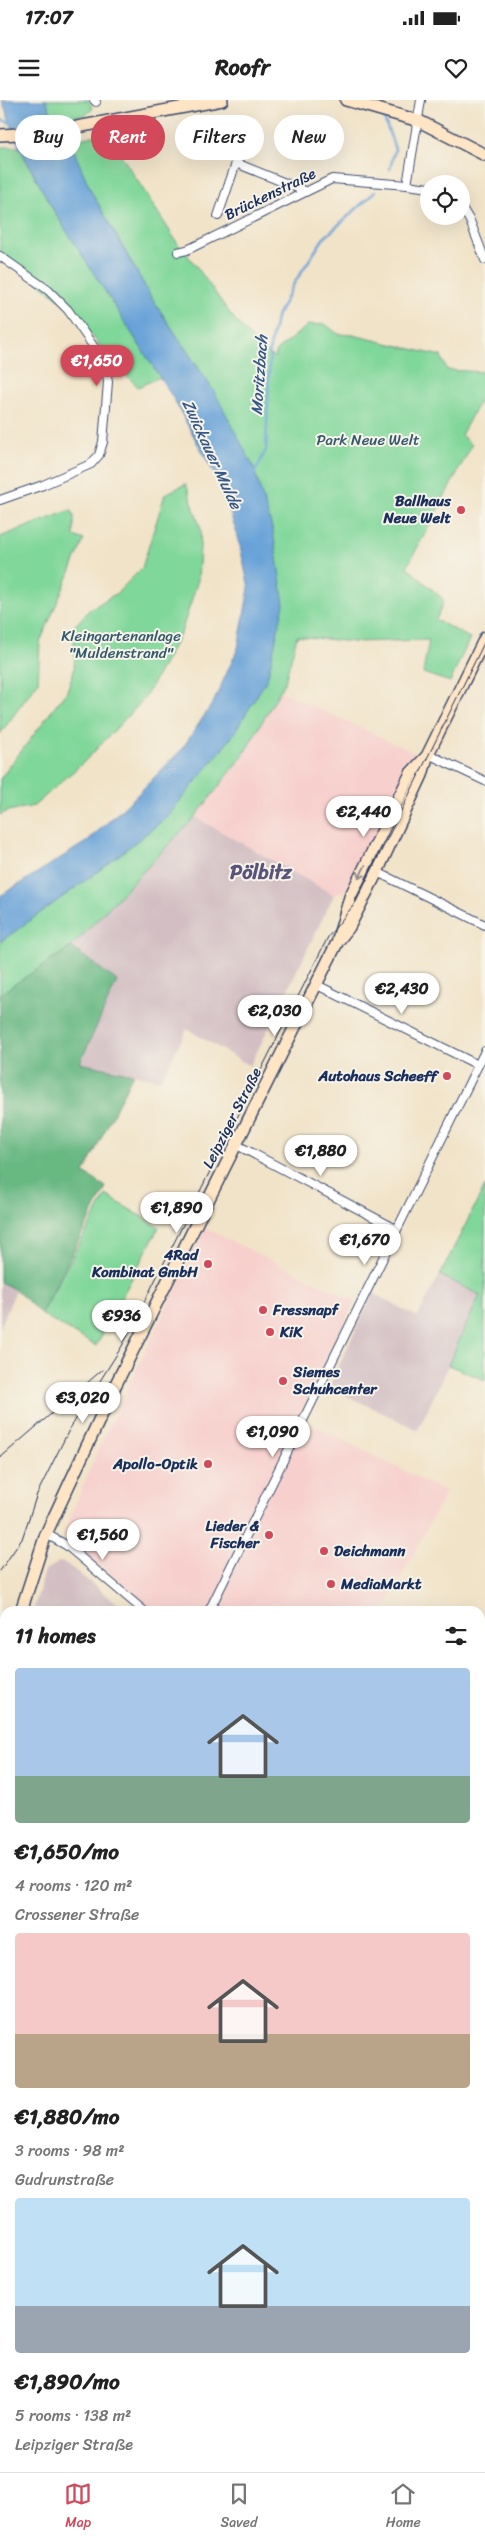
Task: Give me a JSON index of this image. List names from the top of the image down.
{
  "streets": {
    "street": ["Brückenstraße", "Leipziger Straße"]
  },
  "districts": ["Pölbitz"],
  "water": ["Moritzbach", "Zwickauer Mulde"],
  "parks": ["Park Neue Welt", "Kleingartenanlage \"Muldenstrand\""],
  "places": [
    "Ballhaus Neue Welt",
    "Autohaus Scheeff",
    "4Rad Kombinat GmbH",
    "Fressnapf",
    "KiK",
    "Siemes Schuhcenter",
    "Apollo-Optik",
    "Lieder & Fischer",
    "Deichmann",
    "MediaMarkt"
  ],
  "page": {
    "status": "17:07",
    "header": "Roofr",
    "chip": [
      "Buy",
      "Rent",
      "Filters",
      "New"
    ],
    "price": [
      "€1,650",
      "€2,440",
      "€2,430",
      "€2,030",
      "€1,880",
      "€1,890",
      "€1,670",
      "€936",
      "€3,020",
      "€1,090",
      "€1,560"
    ],
    "heading": "11 homes",
    "list": [
      {
        "name": "€1,650/mo",
        "note": "4 rooms · 120 m² · Crossener Straße"
      },
      {
        "name": "€1,880/mo",
        "note": "3 rooms · 98 m² · Gudrunstraße"
      },
      {
        "name": "€1,890/mo",
        "note": "5 rooms · 138 m² · Leipziger Straße"
      }
    ],
    "tabs": ["Map", "Saved", "Home"]
  }
}
